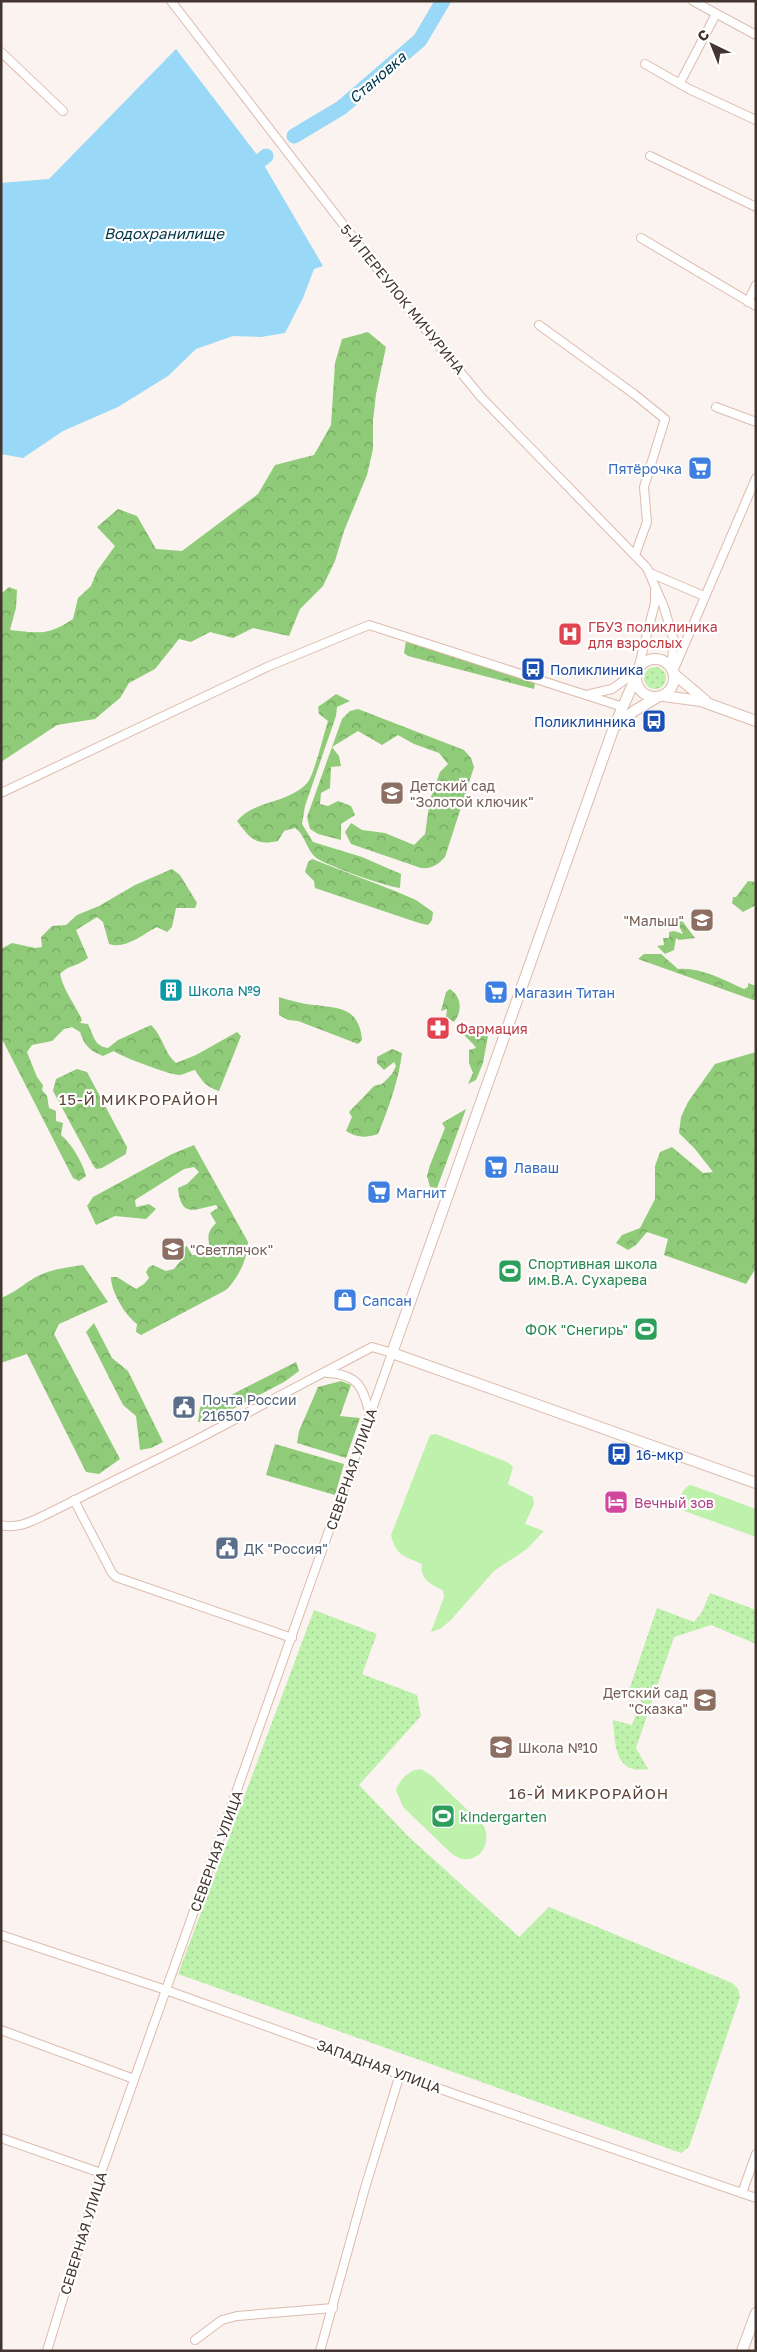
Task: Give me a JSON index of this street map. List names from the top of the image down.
{
  "streets": {
    "street": ["5-Й ПЕРЕУЛОК МИЧУРИНА", "СЕВЕРНАЯ УЛИЦА", "ЗАПАДНАЯ УЛИЦА"]
  },
  "crossings": [
    ["СЕВЕРНАЯ УЛИЦА", "ЗАПАДНАЯ УЛИЦА"]
  ],
  "districts": ["15-Й МИКРОРАЙОН", "16-Й МИКРОРАЙОН"],
  "water": ["Становка", "Водохранилище"],
  "places": {
    "supermarket": [
      "Пятёрочка",
      "Магазин Титан",
      "Лаваш",
      "Магнит"
    ],
    "hospital": ["ГБУЗ поликлиника для взрослых"],
    "bus stop": ["Поликлиника", "Поликлинника", "16-мкр"],
    "school or university": [
      "Детский сад \"Золотой ключик\"",
      "\"Малыш\"",
      "\"Светлячок\"",
      "Детский сад \"Сказка\"",
      "Школа №10"
    ],
    "building": ["Школа №9"],
    "pharmacy": ["Фармация"],
    "sports": ["Спортивная школа им.В.А. Сухарева", "ФОК \"Снегирь\"", "kindergarten"],
    "shop": ["Сапсан"],
    "public building": ["Почта России 216507", "ДК \"Россия\""],
    "hotel": ["Вечный зов"]
  },
  "north": "top left"
}
